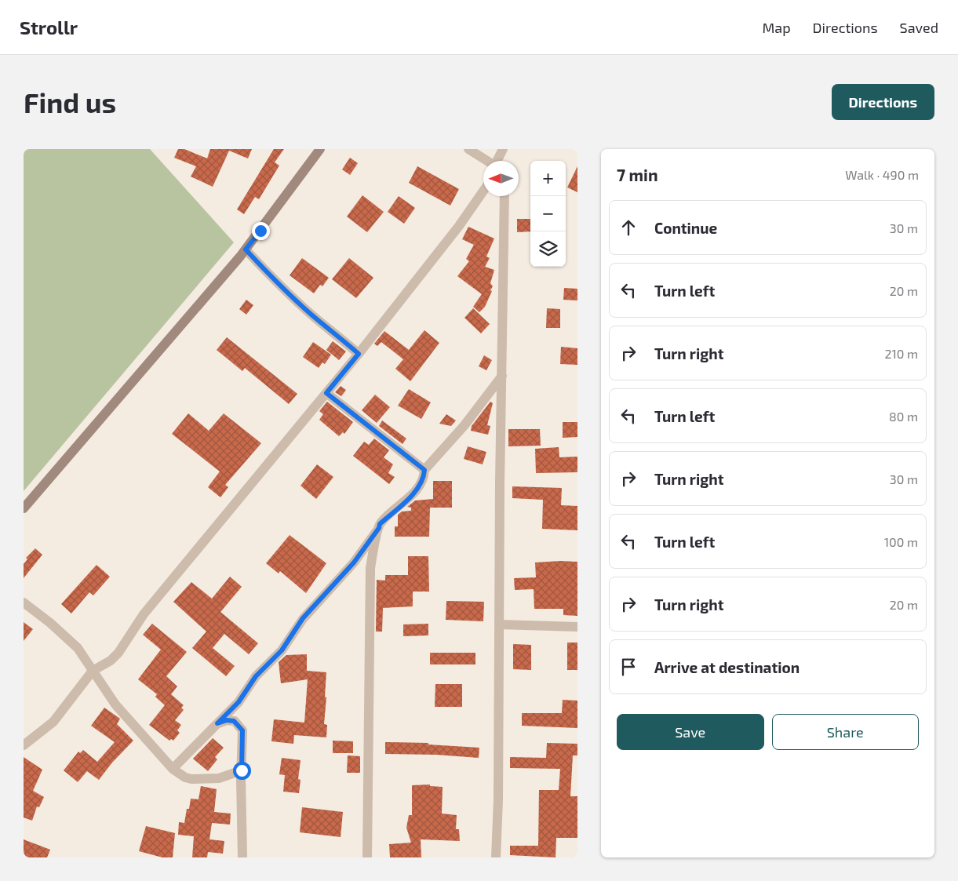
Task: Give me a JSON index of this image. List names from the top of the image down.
{
  "north": "left",
  "page": {
    "header": "Strollr",
    "nav": ["Map", "Directions", "Saved"],
    "buttons": [
      "Directions",
      ["Save", "Share"]
    ],
    "title": "Find us",
    "heading": ["7 min", "Walk · 490 m"],
    "map_buttons": ["+", "−"],
    "list": [
      ["Continue", "30 m"],
      ["Turn left", "20 m"],
      ["Turn right", "210 m"],
      ["Turn left", "80 m"],
      ["Turn right", "30 m"],
      ["Turn left", "100 m"],
      ["Turn right", "20 m"],
      "Arrive at destination"
    ]
  }
}
